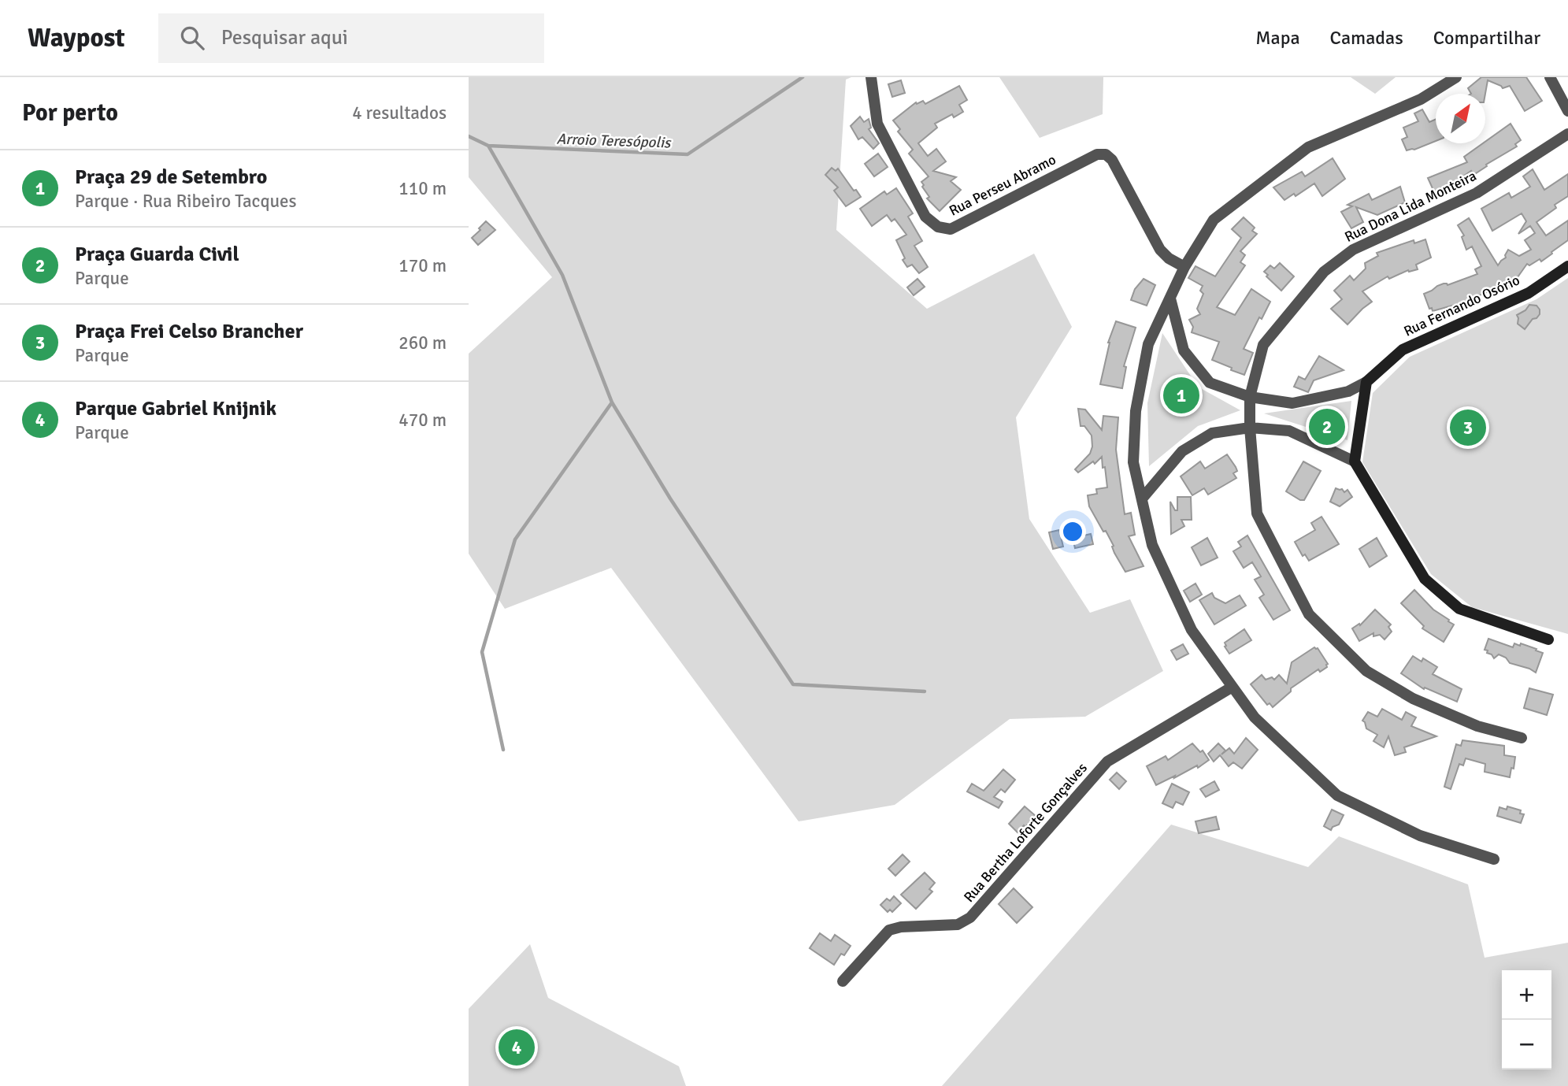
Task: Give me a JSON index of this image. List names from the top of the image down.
{
  "streets": {
    "street": [
      "Rua Perseu Abramo",
      "Rua Dona Lida Monteira",
      "Rua Fernando Osório",
      "Rua Bertha Loforte Gonçalves"
    ]
  },
  "water": ["Arroio Teresópolis"],
  "north": "top right",
  "page": {
    "header": "Waypost",
    "search": "Pesquisar aqui",
    "nav": ["Mapa", "Camadas", "Compartilhar"],
    "heading": ["Por perto", "4 resultados"],
    "list": [
      {
        "mark": "1",
        "name": "Praça 29 de Setembro",
        "note": "Parque · Rua Ribeiro Tacques",
        "value": "110 m"
      },
      {
        "mark": "2",
        "name": "Praça Guarda Civil",
        "note": "Parque",
        "value": "170 m"
      },
      {
        "mark": "3",
        "name": "Praça Frei Celso Brancher",
        "note": "Parque",
        "value": "260 m"
      },
      {
        "mark": "4",
        "name": "Parque Gabriel Knijnik",
        "note": "Parque",
        "value": "470 m"
      }
    ],
    "pins": [
      "1",
      "2",
      "3",
      "4"
    ],
    "map_buttons": ["+", "−"]
  }
}
